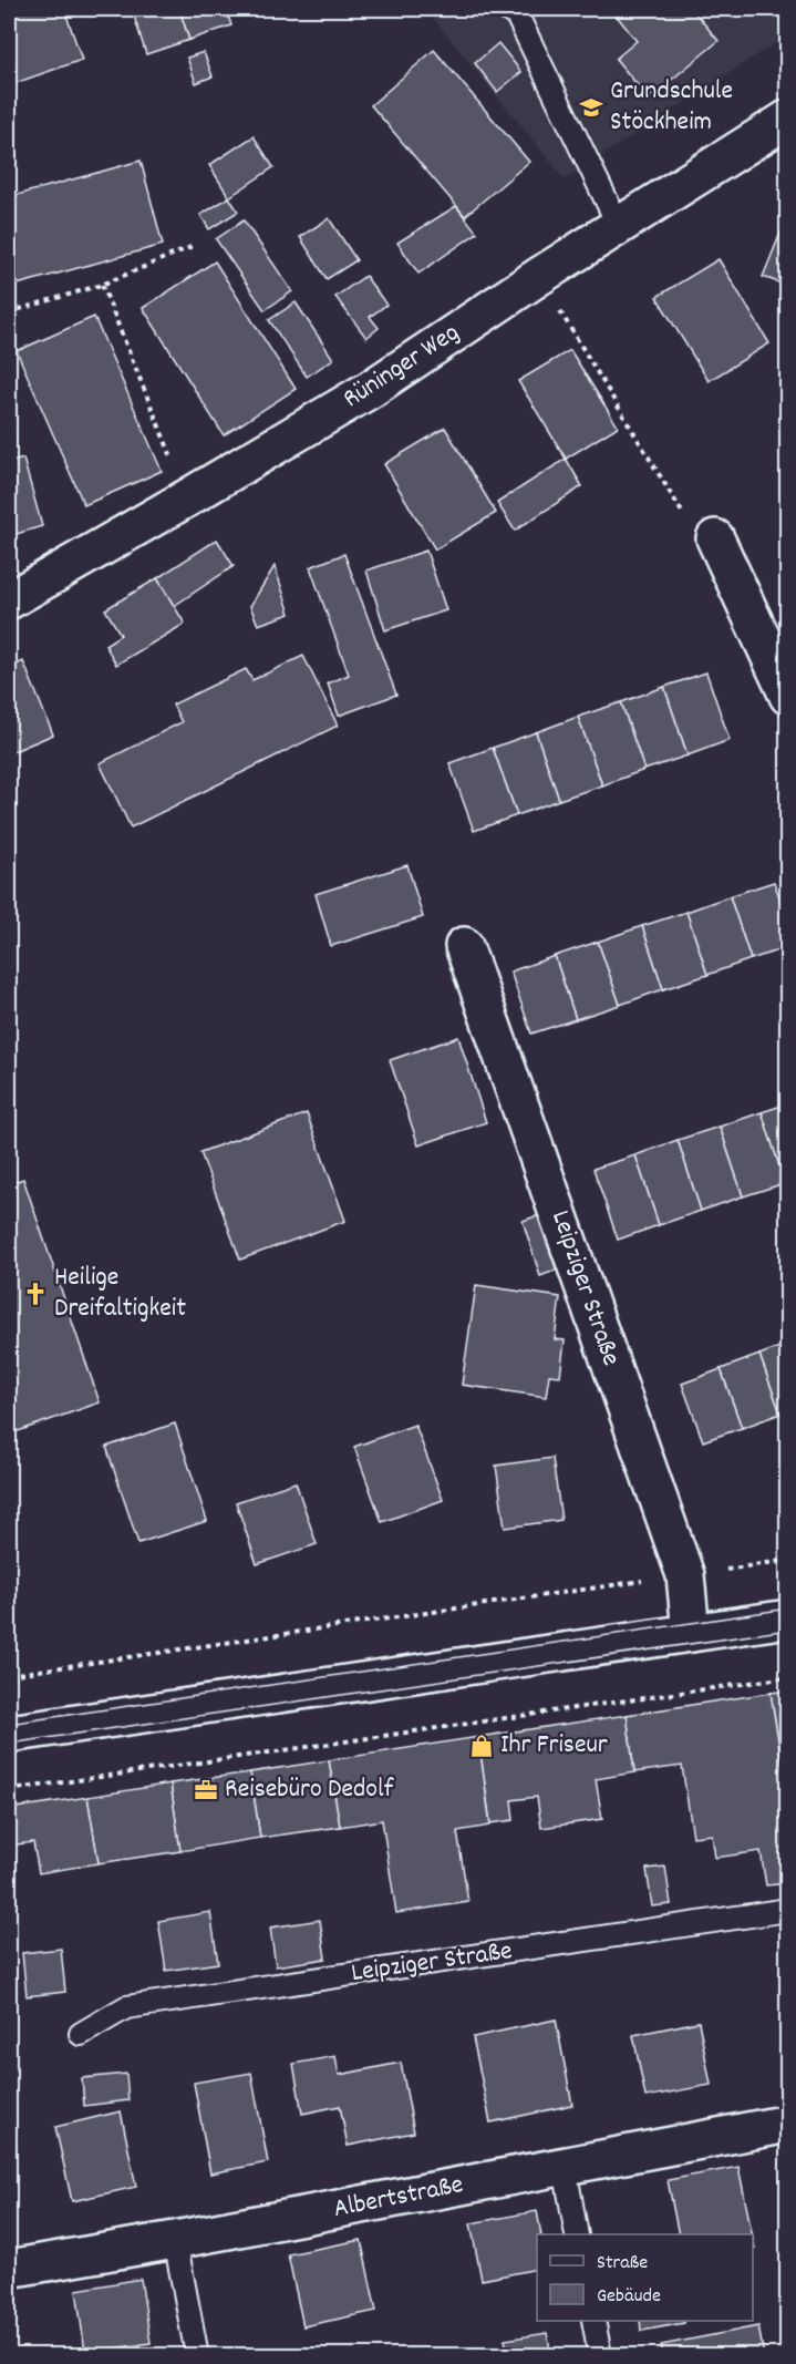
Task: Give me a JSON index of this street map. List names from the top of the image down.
{
  "streets": {
    "street": ["Rüninger Weg", "Leipziger Straße", "Albertstraße"]
  },
  "places": {
    "school or university": ["Grundschule Stöckheim"],
    "church": ["Heilige Dreifaltigkeit"],
    "shop": ["Ihr Friseur"],
    "office": ["Reisebüro Dedolf"]
  },
  "legend": ["Straße", "Gebäude"]
}
